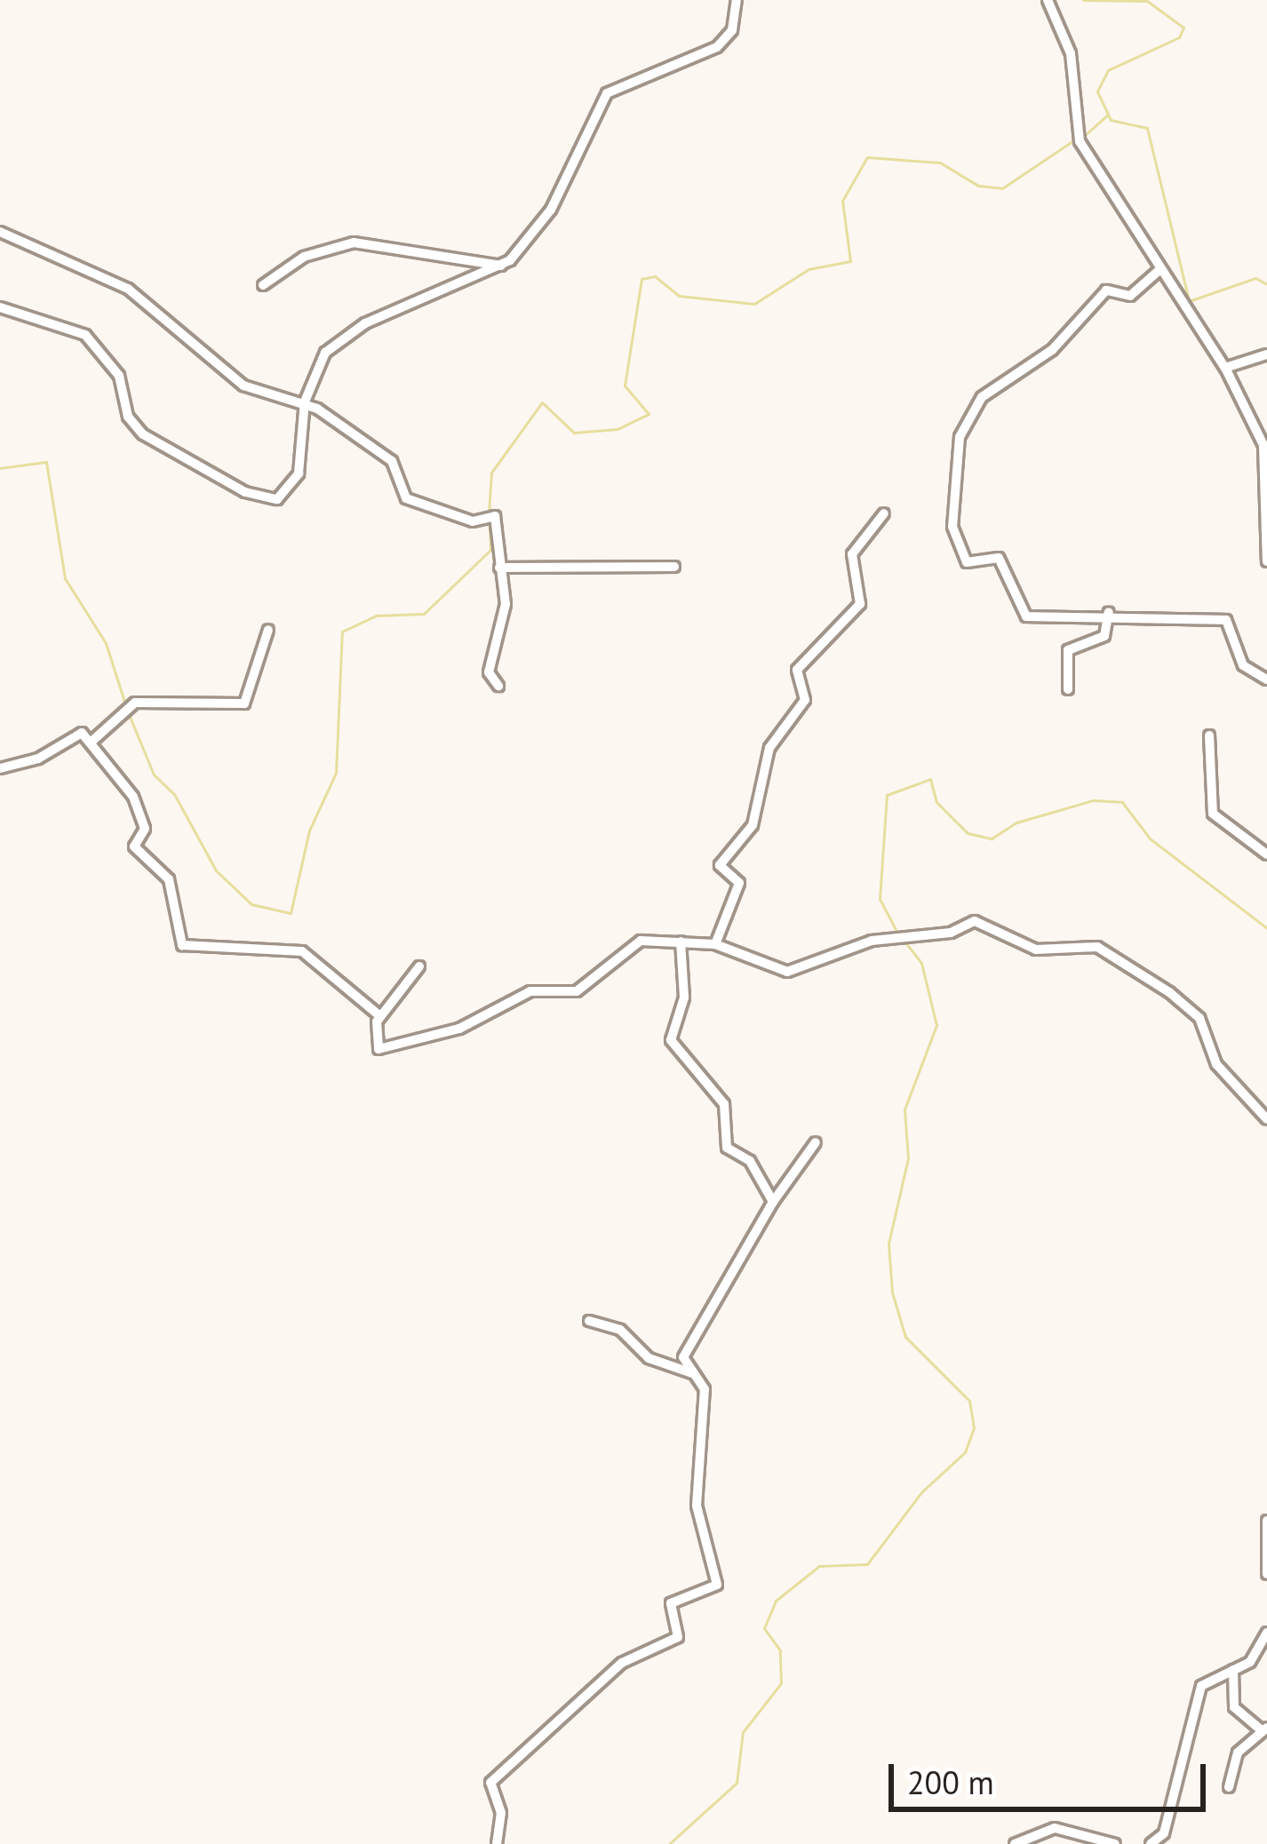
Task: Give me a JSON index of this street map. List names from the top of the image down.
{
  "scale_bar": "200 m"
}
